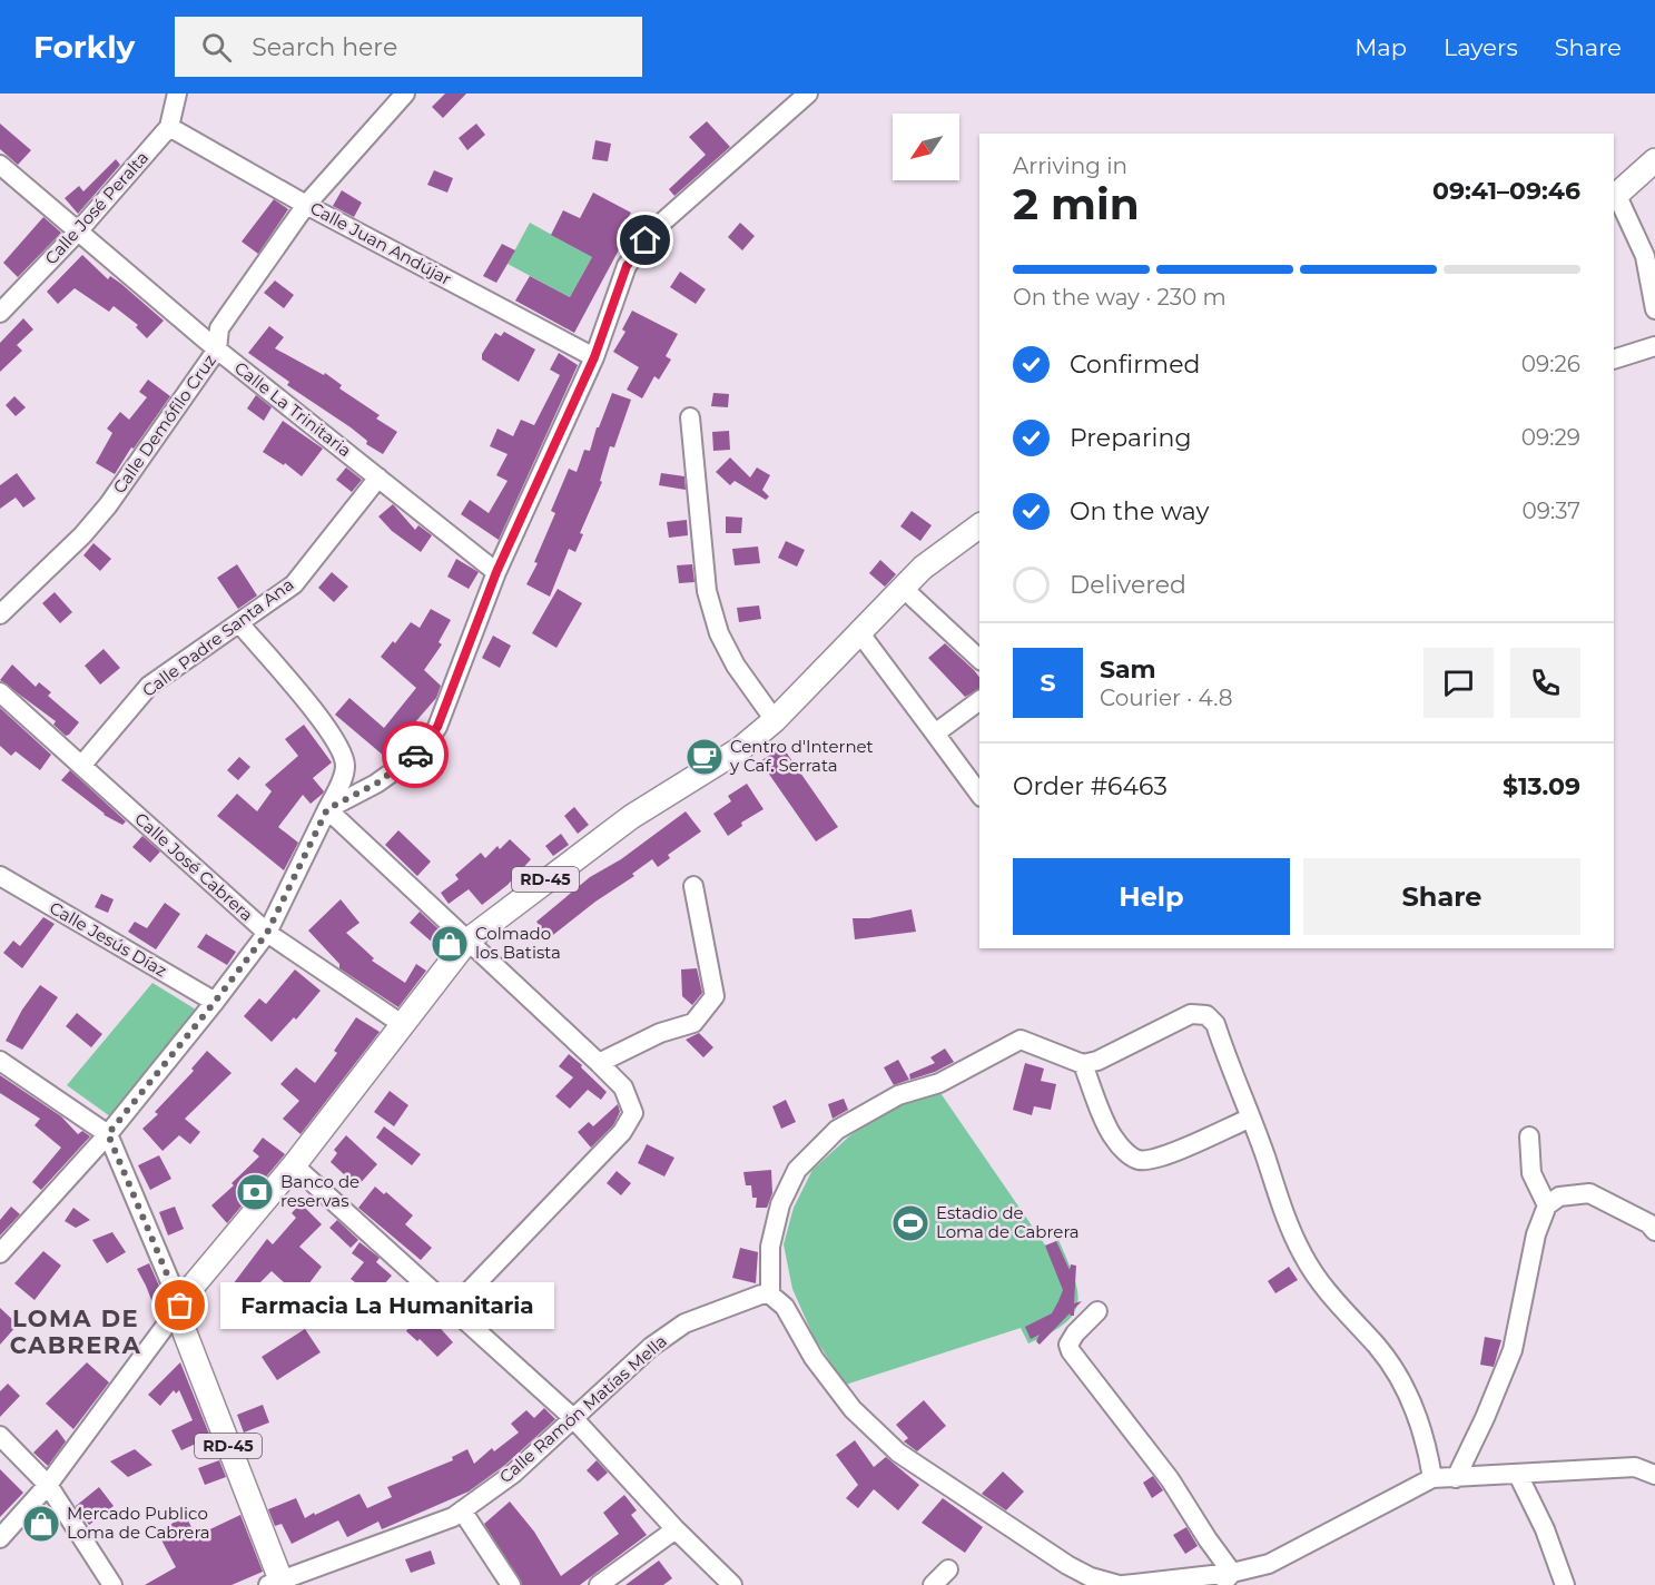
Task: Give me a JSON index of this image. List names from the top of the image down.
{
  "streets": {
    "main road": ["RD-45"],
    "street": [
      "Calle José Peralta",
      "Calle Juan Andújar",
      "Calle La Trinitaria",
      "Calle Demófilo Cruz",
      "Calle Padre Santa Ana",
      "Calle José Cabrera",
      "Calle Jesús Díaz",
      "Calle Ramón Matías Mella"
    ]
  },
  "crossings": [
    ["Calle José Peralta", "Calle Juan Andújar"],
    ["Calle José Peralta", "Calle La Trinitaria"],
    ["Calle Juan Andújar", "Calle Demófilo Cruz"],
    ["Calle La Trinitaria", "Calle Demófilo Cruz"],
    ["Calle La Trinitaria", "Calle Padre Santa Ana"],
    ["Calle Padre Santa Ana", "Calle José Cabrera"],
    ["Calle José Cabrera", "RD-45"],
    ["RD-45", "Calle Ramón Matías Mella"]
  ],
  "districts": ["LOMA DE CABRERA"],
  "places": {
    "cafe": ["Centro d'Internet y Caf. Serrata"],
    "shop": ["Colmado los Batista", "Mercado Publico Loma de Cabrera"],
    "bank": ["Banco de reservas"],
    "sports": ["Estadio de Loma de Cabrera"],
    "other": ["Farmacia La Humanitaria"]
  },
  "north": "bottom left",
  "page": {
    "header": "Forkly",
    "search": "Search here",
    "nav": ["Map", "Layers", "Share"],
    "heading": ["2 min", "Arriving in", "09:41–09:46"],
    "panel": [
      "Sam",
      "Courier · 4.8",
      "Order #6463",
      "$13.09"
    ],
    "bar": "On the way · 230 m",
    "list": [
      ["Confirmed", "09:26"],
      ["Preparing", "09:29"],
      ["On the way", "09:37"],
      "Delivered"
    ],
    "round": "S",
    "buttons": ["Help", "Share"],
    "bubble": "Farmacia La Humanitaria"
  }
}
